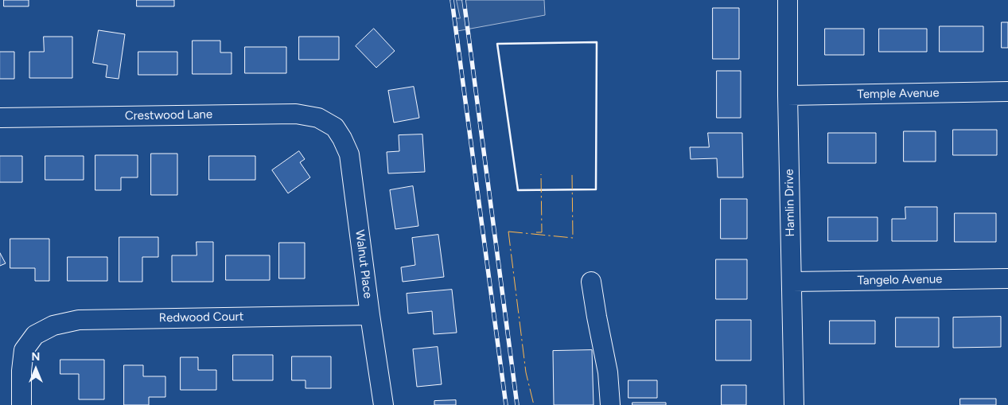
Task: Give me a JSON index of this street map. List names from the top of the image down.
{
  "streets": {
    "street": [
      "Temple Avenue",
      "Crestwood Lane",
      "Hamlin Drive",
      "Walnut Place",
      "Tangelo Avenue",
      "Redwood Court"
    ]
  },
  "crossings": [
    ["Temple Avenue", "Hamlin Drive"],
    ["Crestwood Lane", "Walnut Place"],
    ["Hamlin Drive", "Tangelo Avenue"],
    ["Walnut Place", "Redwood Court"]
  ],
  "north": "top"
}
